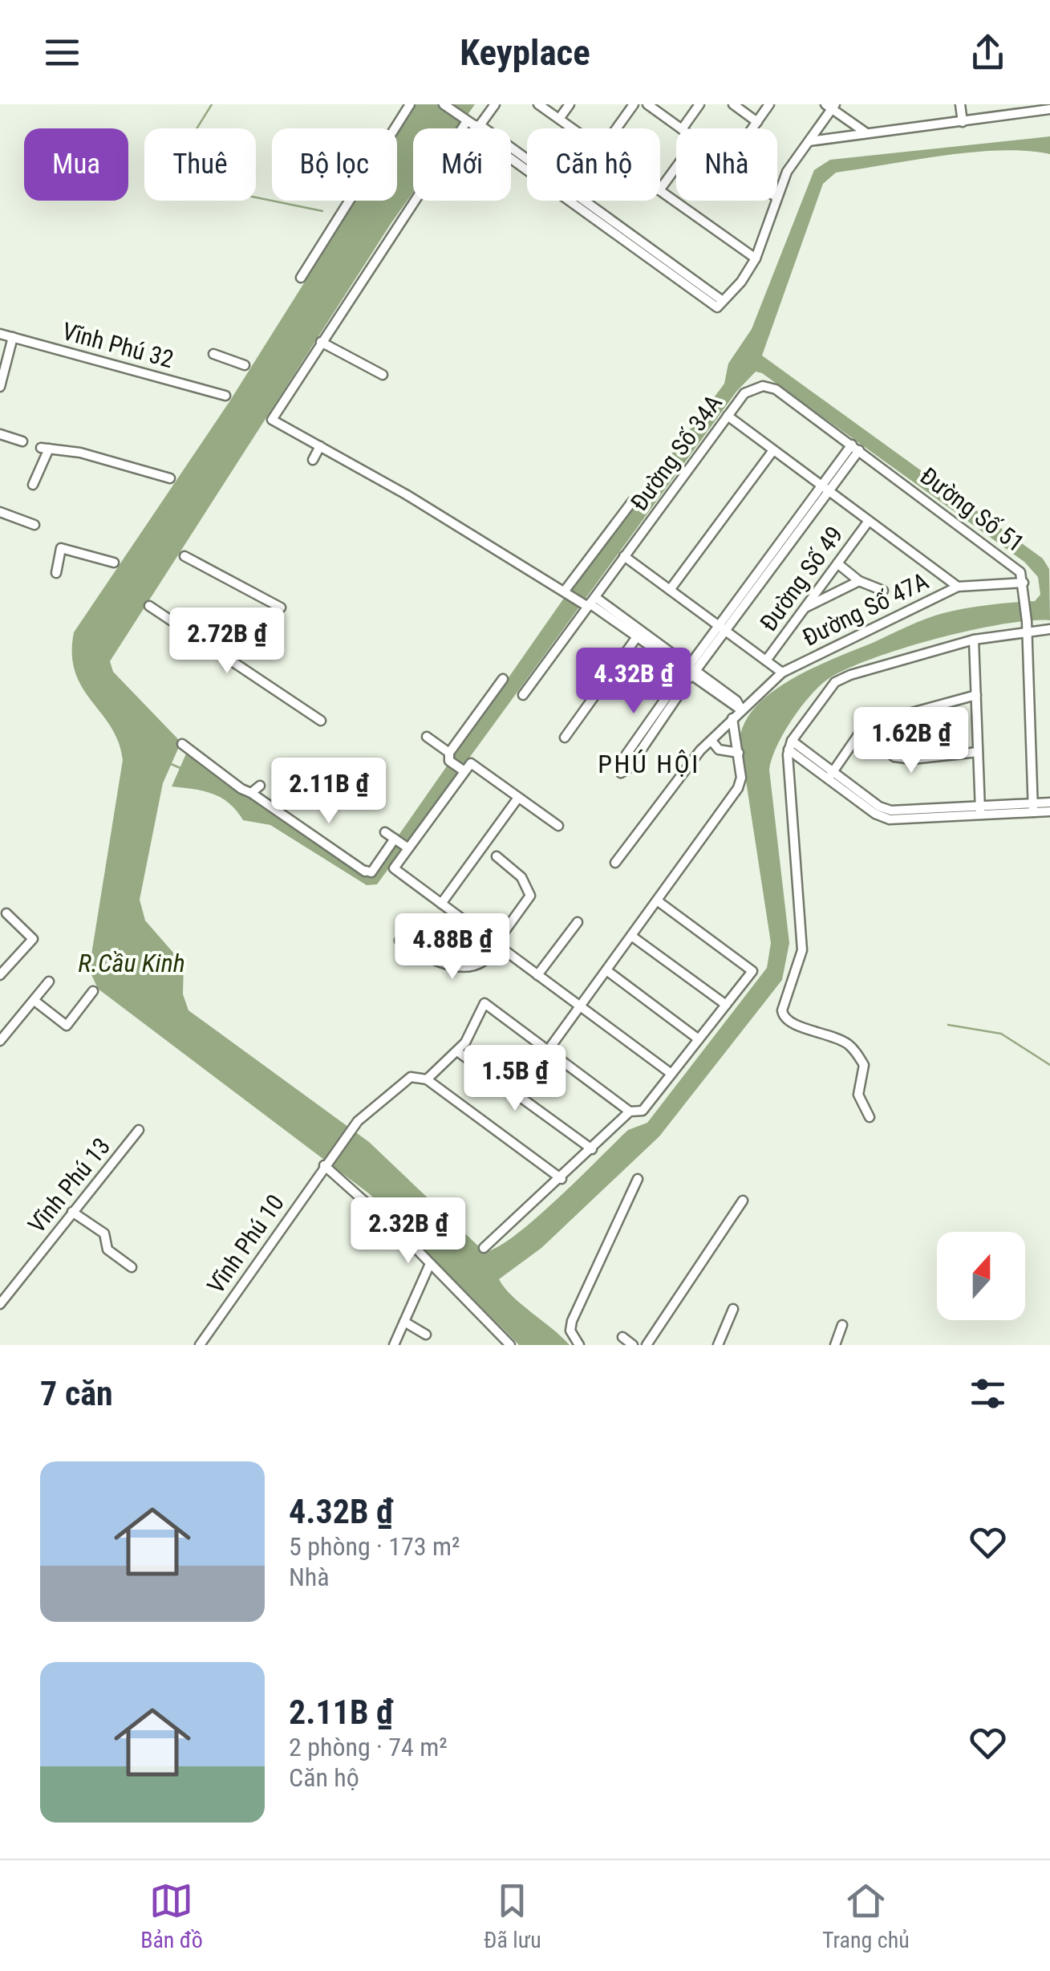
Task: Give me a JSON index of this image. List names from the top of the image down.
{
  "streets": {
    "street": [
      "Vĩnh Phú 32",
      "Đường Số 34A",
      "Đường Số 51",
      "Đường Số 49",
      "Đường Số 47A",
      "Vĩnh Phú 13",
      "Vĩnh Phú 10"
    ]
  },
  "crossings": [
    ["Đường Số 34A", "Đường Số 51"],
    ["Đường Số 51", "Đường Số 47A"]
  ],
  "districts": ["PHÚ HỘI"],
  "water": ["R.Cầu Kinh"],
  "north": "top",
  "page": {
    "header": "Keyplace",
    "chip": [
      "Mua",
      "Thuê",
      "Bộ lọc",
      "Mới",
      "Căn hộ",
      "Nhà"
    ],
    "price": [
      "2.72B ₫",
      "4.32B ₫",
      "1.62B ₫",
      "2.11B ₫",
      "4.88B ₫",
      "1.5B ₫",
      "2.32B ₫"
    ],
    "heading": "7 căn",
    "list": [
      {
        "name": "4.32B ₫",
        "note": "5 phòng · 173 m² · Nhà"
      },
      {
        "name": "2.11B ₫",
        "note": "2 phòng · 74 m² · Căn hộ"
      }
    ],
    "tabs": ["Bản đồ", "Đã lưu", "Trang chủ"]
  }
}
